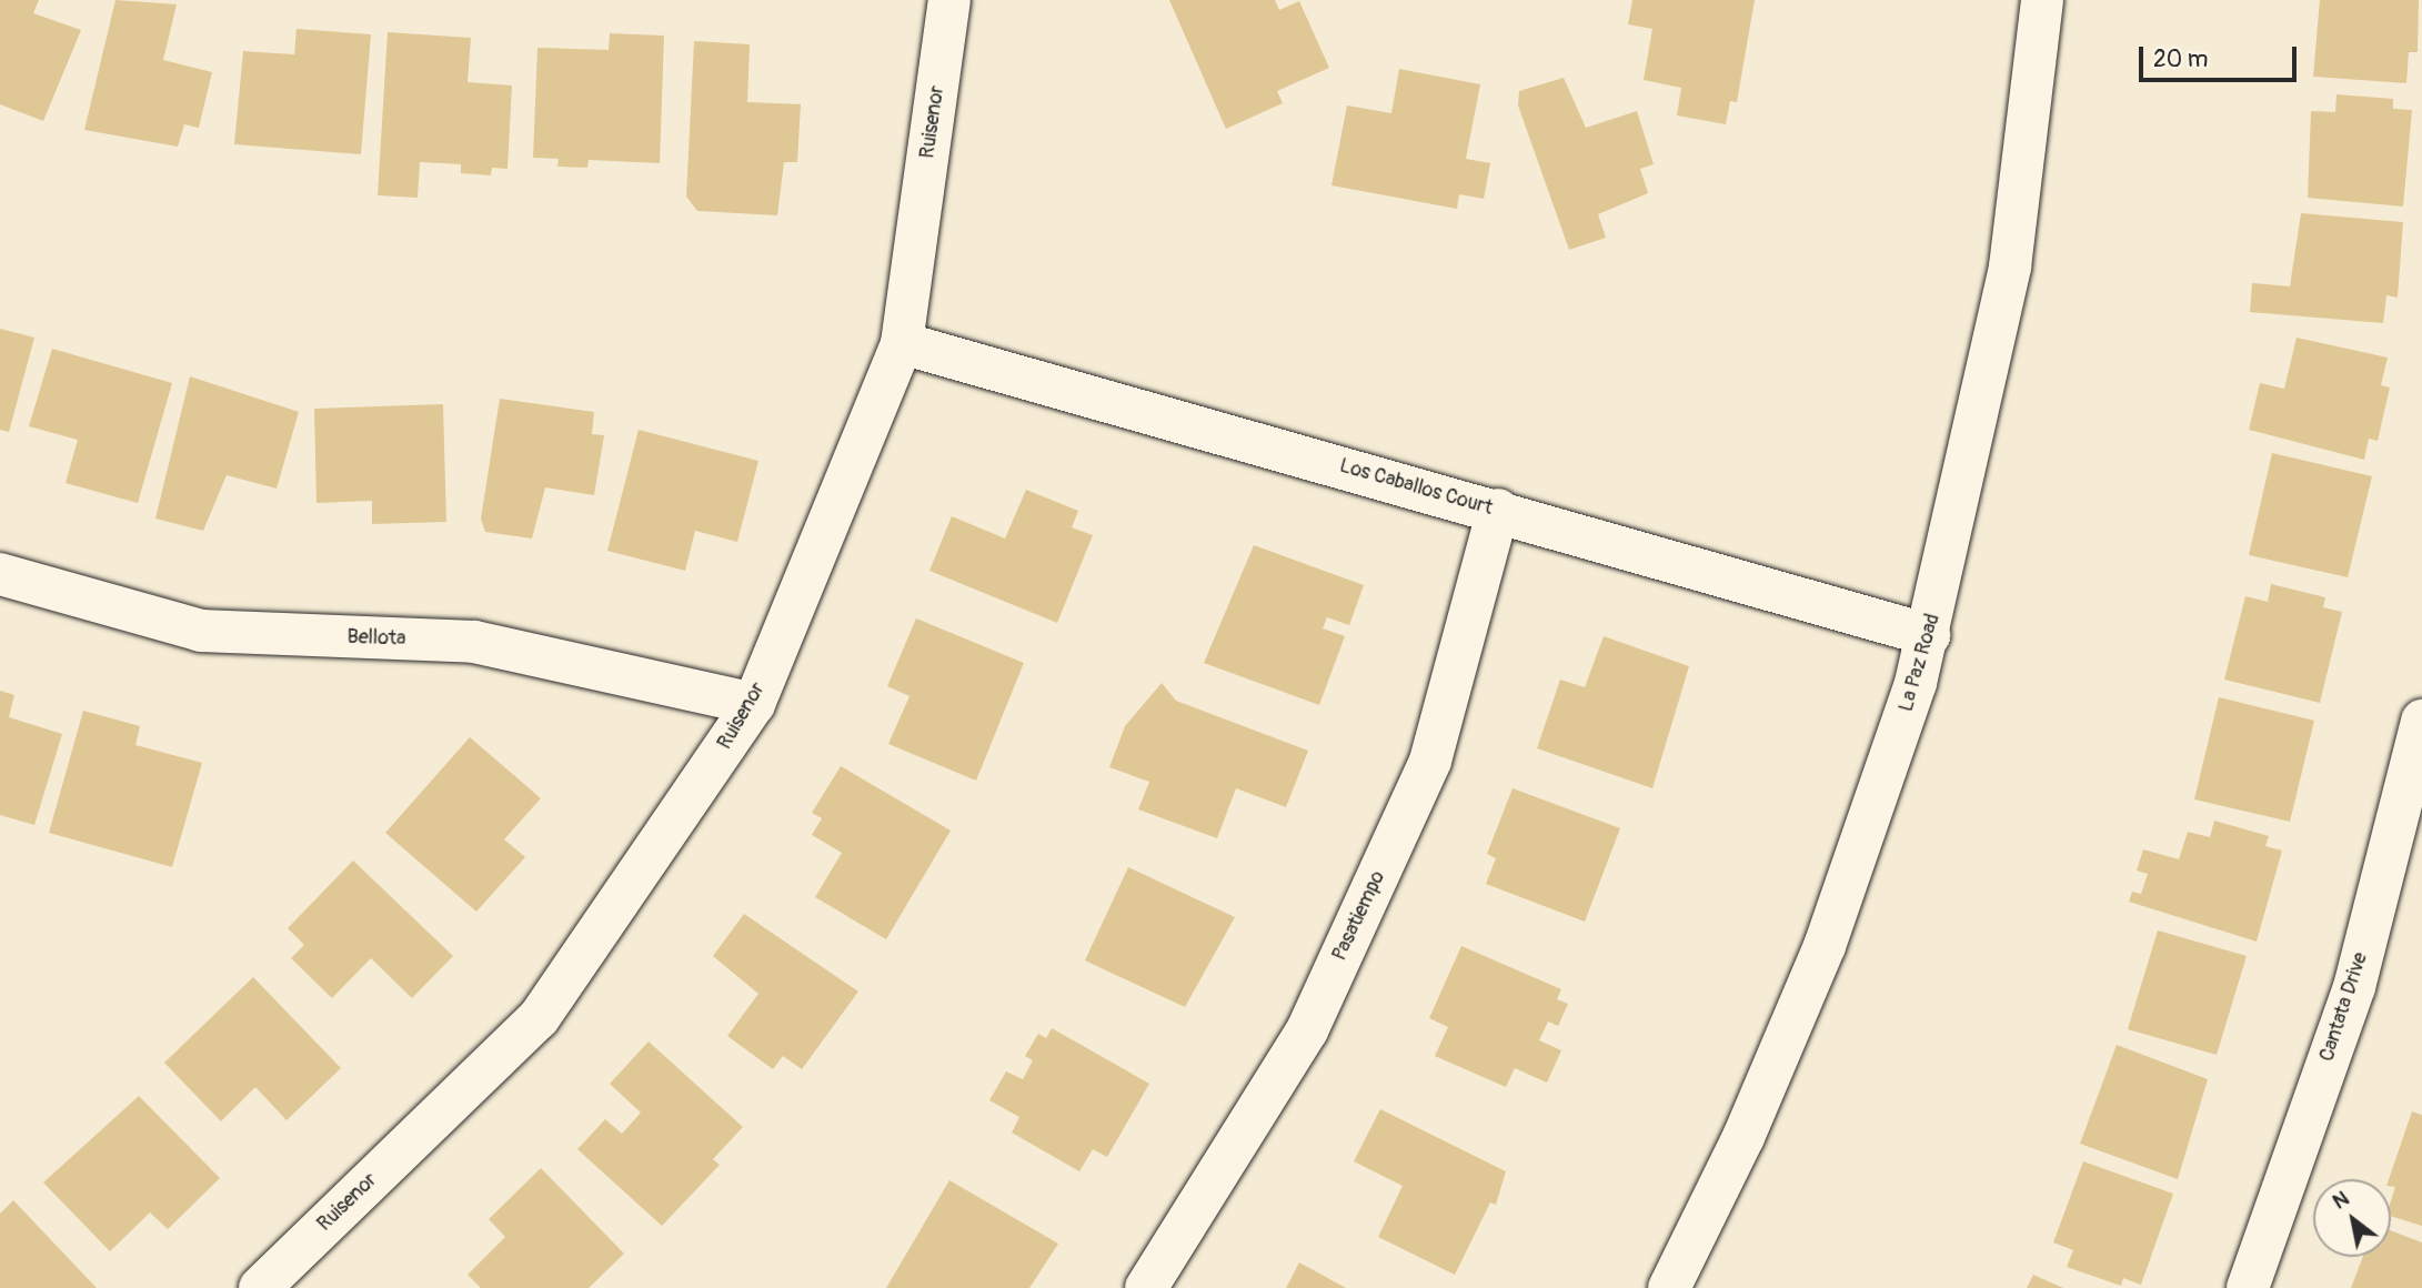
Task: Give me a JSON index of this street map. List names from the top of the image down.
{
  "streets": {
    "street": [
      "Ruisenor",
      "Los Caballos Court",
      "Bellota",
      "La Paz Road",
      "Pasatiempo",
      "Cantata Drive"
    ]
  },
  "crossings": [
    ["Ruisenor", "Los Caballos Court"],
    ["Ruisenor", "Bellota"],
    ["Los Caballos Court", "La Paz Road"],
    ["Los Caballos Court", "Pasatiempo"]
  ],
  "scale_bar": "20 m",
  "north": "top left"
}
